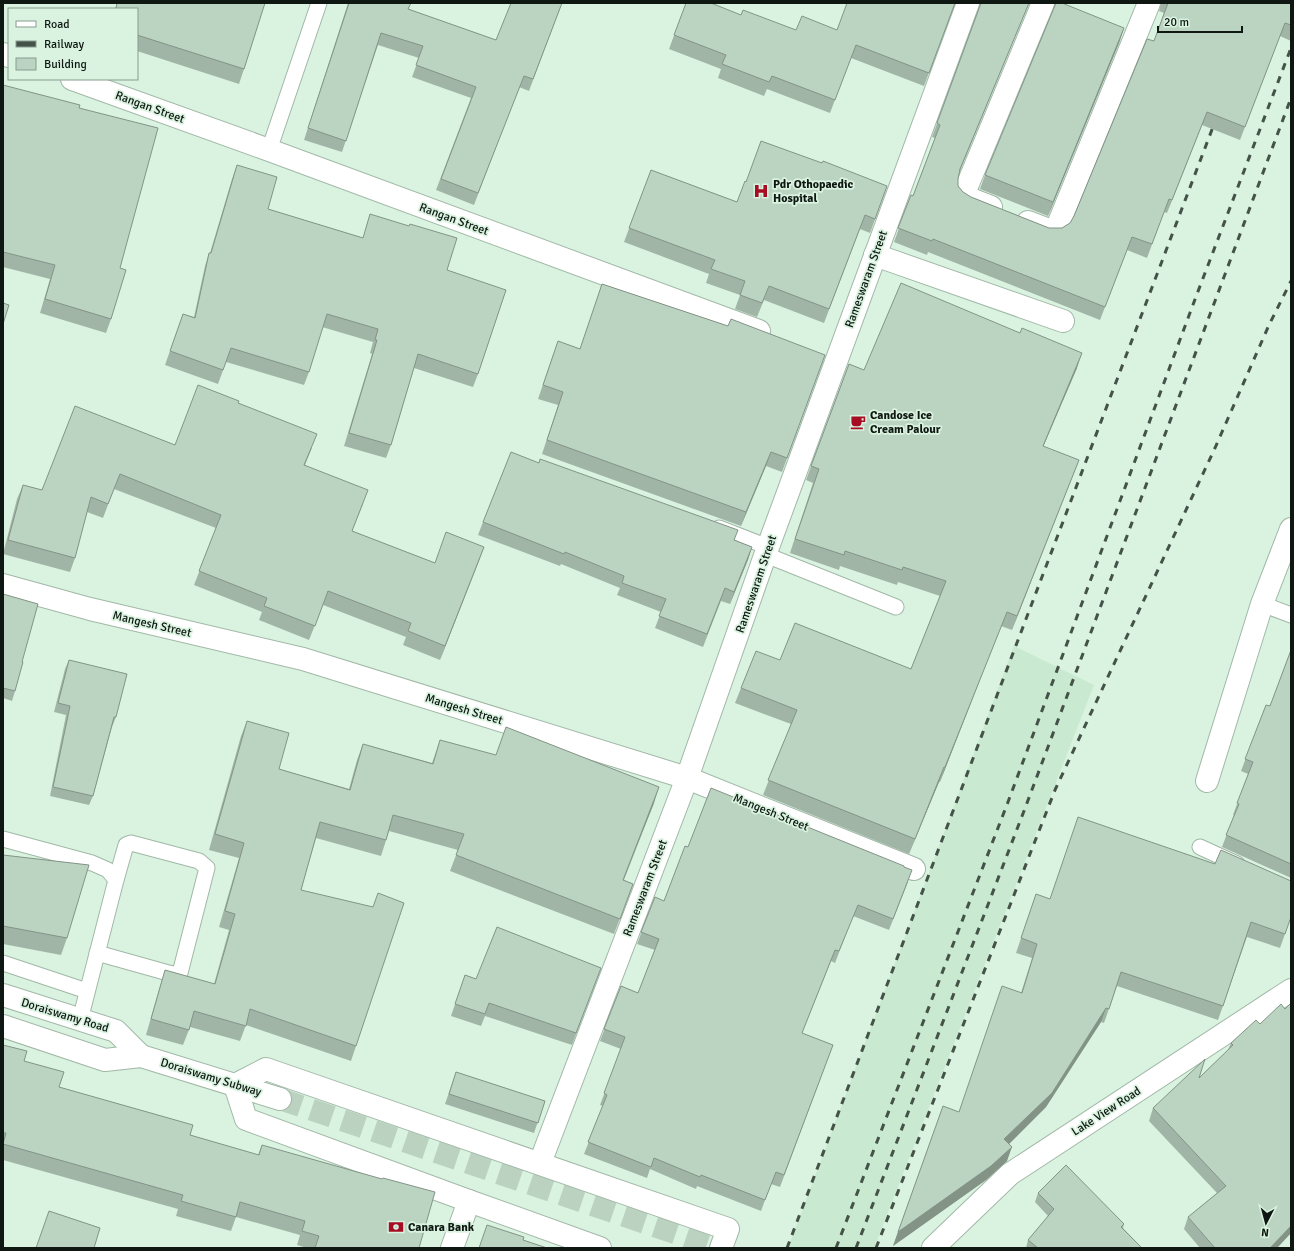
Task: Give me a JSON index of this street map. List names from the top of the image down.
{
  "streets": {
    "street": [
      "Rangan Street",
      "Rameswaram Street",
      "Mangesh Street",
      "Doraiswamy Road",
      "Doraiswamy Subway",
      "Lake View Road"
    ]
  },
  "crossings": [
    ["Rameswaram Street", "Mangesh Street"],
    ["Doraiswamy Road", "Doraiswamy Subway"]
  ],
  "places": {
    "hospital": ["Pdr Othopaedic Hospital"],
    "cafe": ["Candose Ice Cream Palour"],
    "bank": ["Canara Bank"]
  },
  "legend": ["Road", "Railway", "Building"],
  "scale_bar": "20 m",
  "north": "bottom"
}
